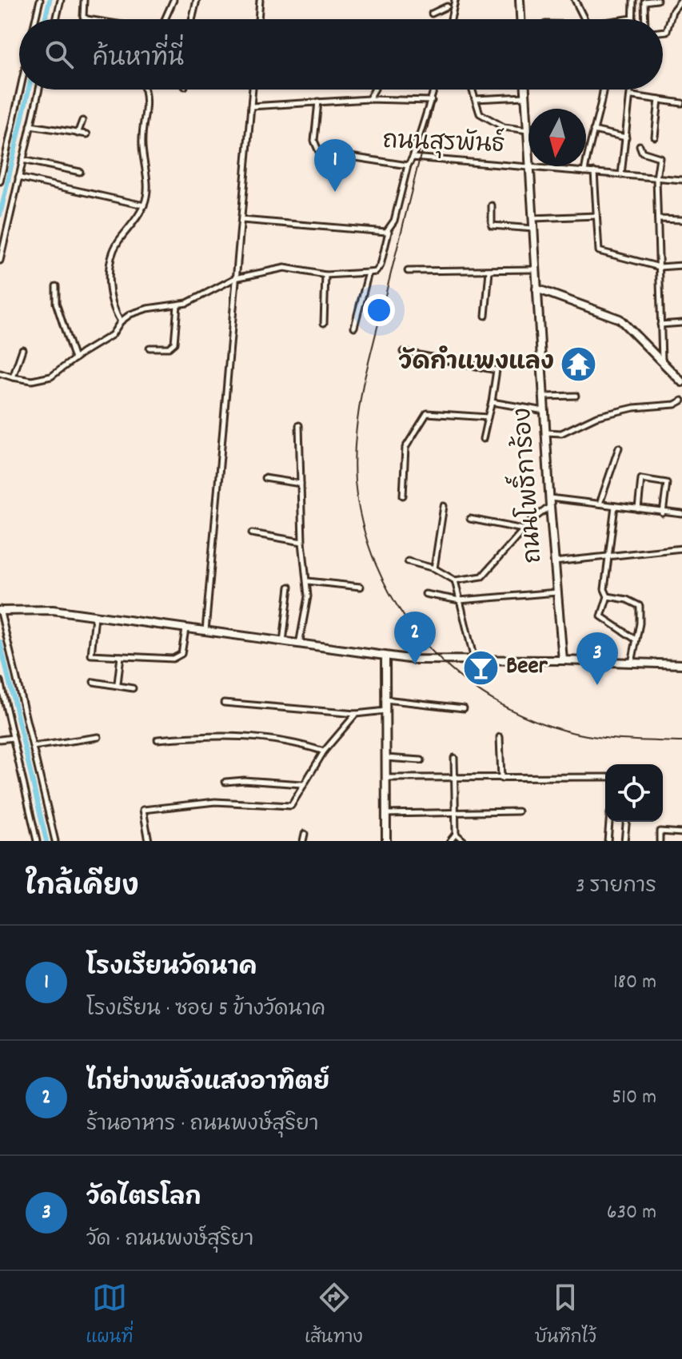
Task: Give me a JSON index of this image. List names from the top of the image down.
{
  "streets": {
    "street": ["ถนนสุรพันธ์", "ถนนโพธิ์การ้อง"]
  },
  "places": {
    "temple": ["วัดกำแพงแลง"],
    "bar": ["Beer"]
  },
  "north": "bottom",
  "page": {
    "search": "ค้นหาที่นี่",
    "pins": ["1", "2", "3"],
    "heading": ["ใกล้เคียง", "3 รายการ"],
    "list": [
      {
        "mark": "1",
        "name": "โรงเรียนวัดนาค",
        "note": "โรงเรียน · ซอย 5 ข้างวัดนาค",
        "value": "180 m"
      },
      {
        "mark": "2",
        "name": "ไก่ย่างพลังแสงอาทิตย์",
        "note": "ร้านอาหาร · ถนนพงษ์สุริยา",
        "value": "510 m"
      },
      {
        "mark": "3",
        "name": "วัดไตรโลก",
        "note": "วัด · ถนนพงษ์สุริยา",
        "value": "630 m"
      }
    ],
    "nav": ["แผนที่", "เส้นทาง", "บันทึกไว้"]
  }
}
